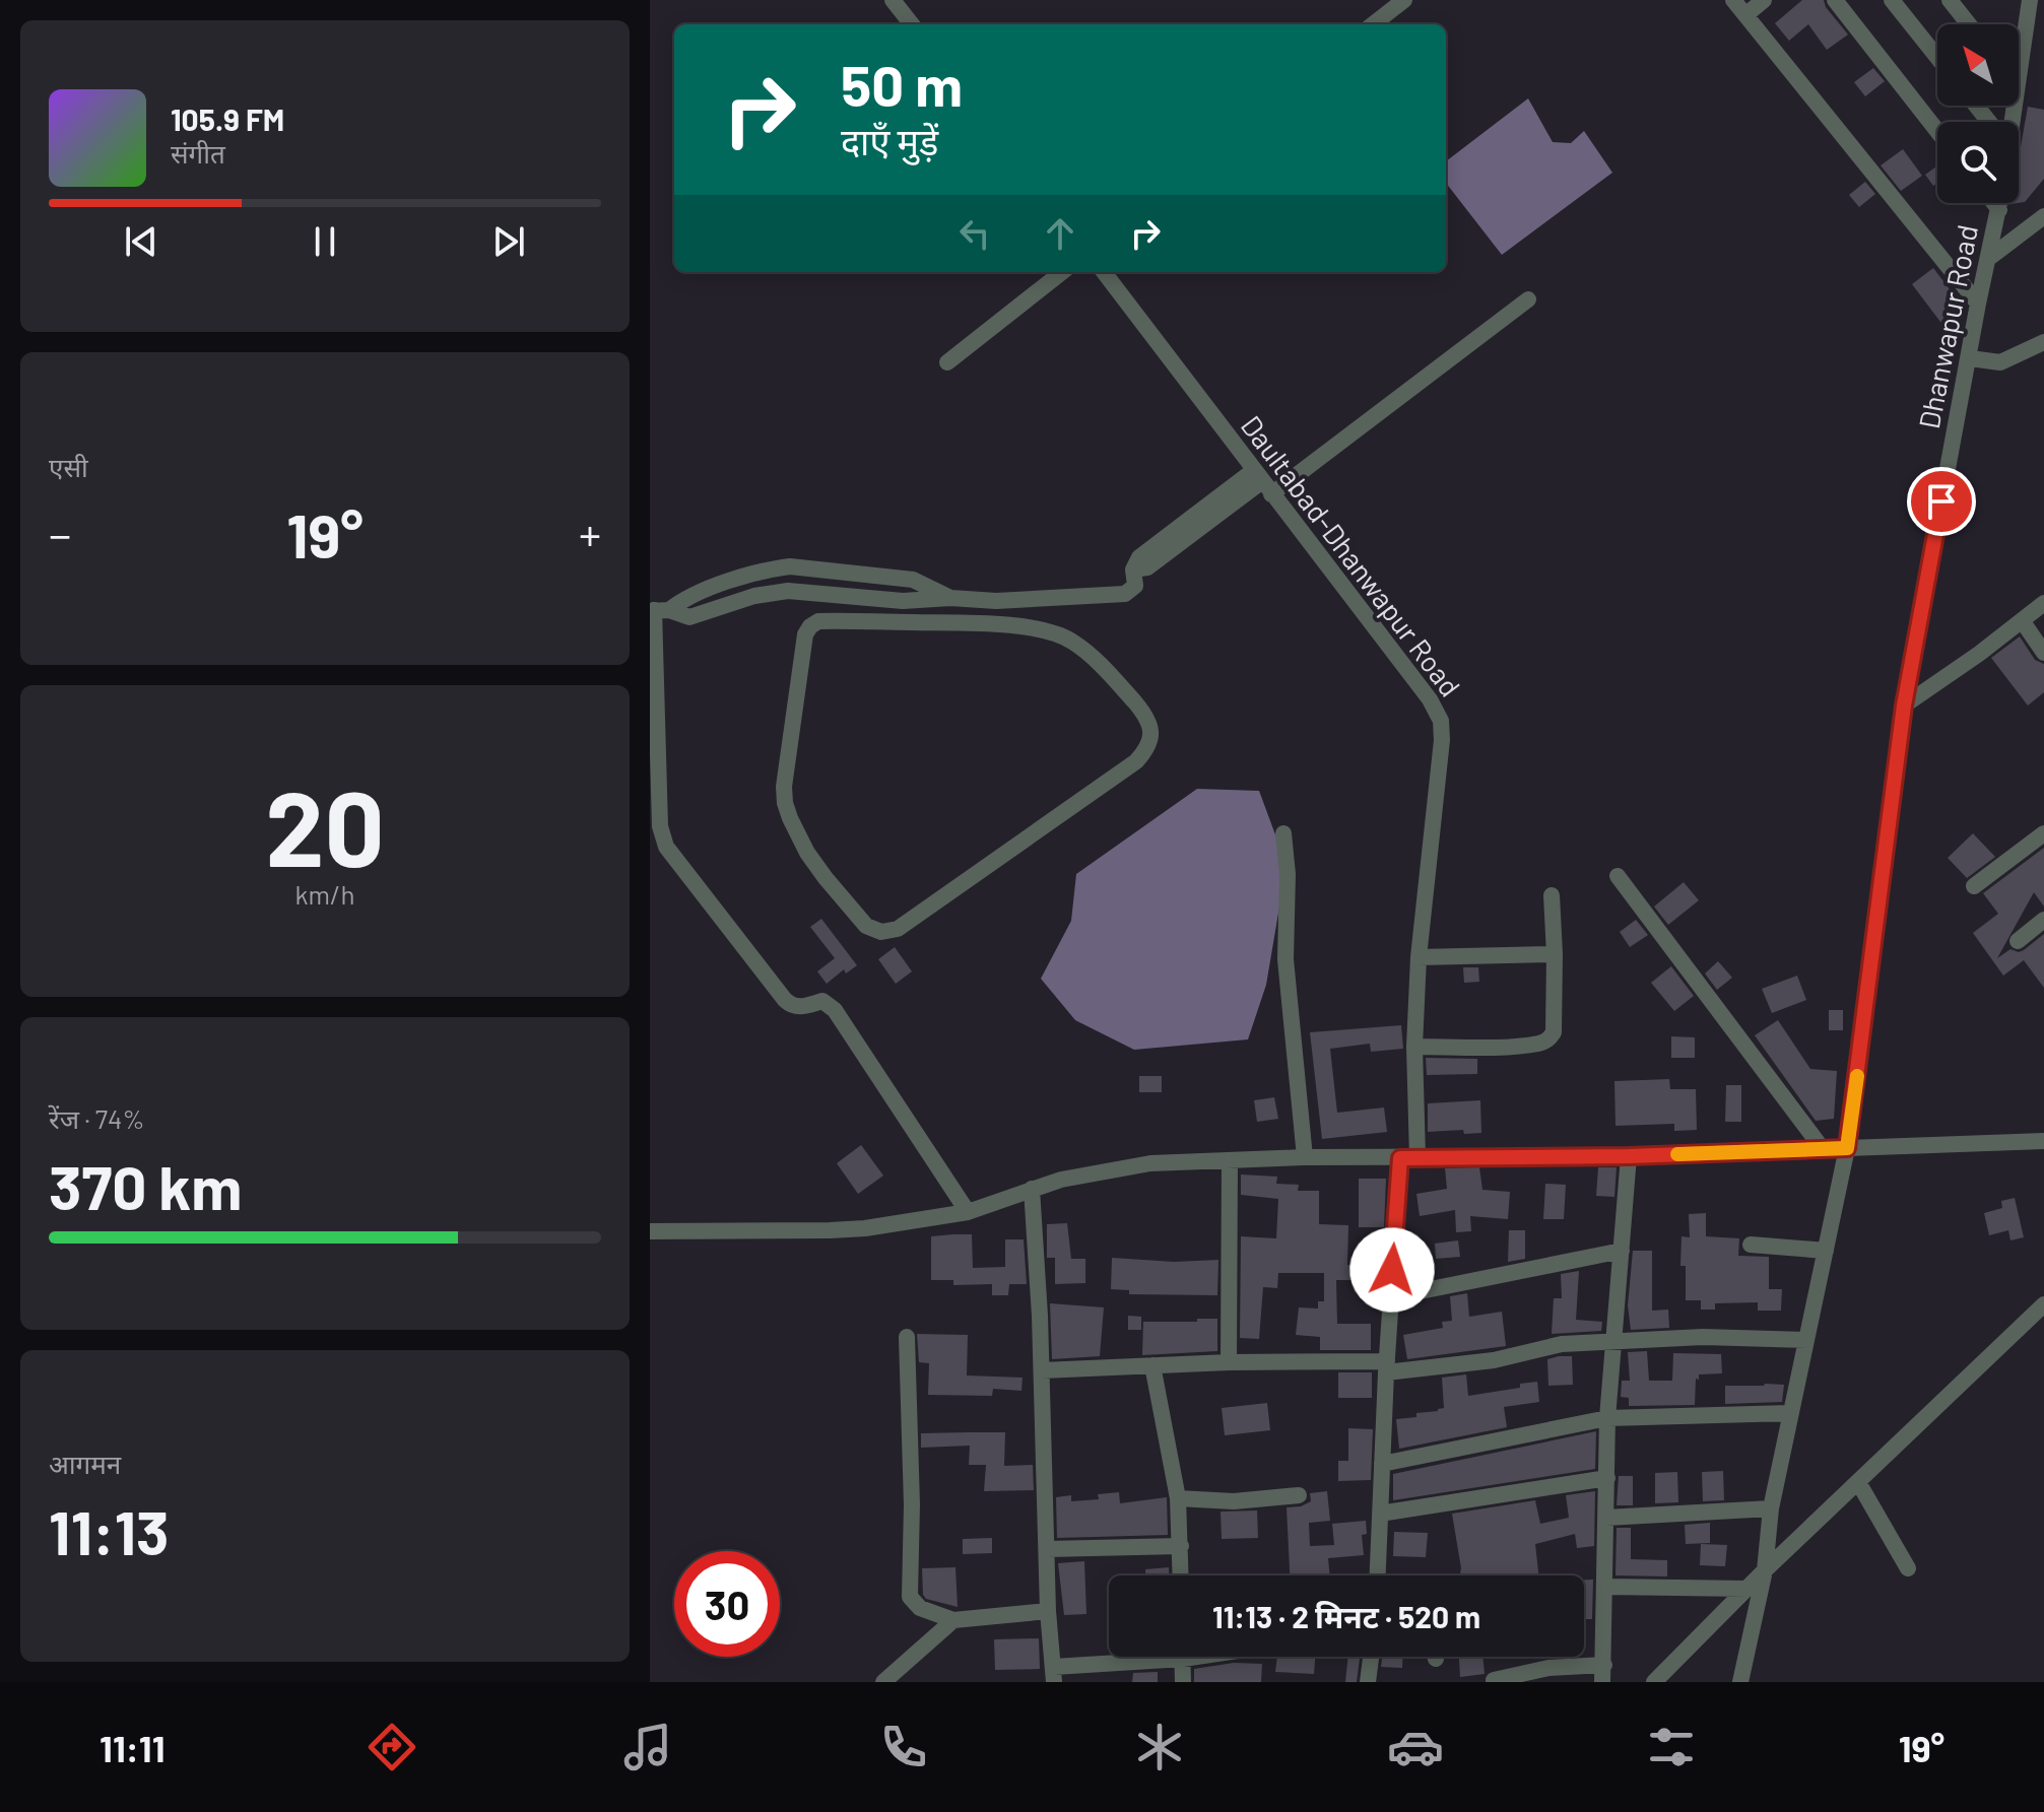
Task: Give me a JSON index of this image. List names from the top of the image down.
{
  "streets": {
    "street": ["Dhanwapur Road", "Daultabad-Dhanwapur Road"]
  },
  "north": "top left",
  "page": {
    "turn": ["50 m", "दाएँ मुड़ें"],
    "song": ["105.9 FM", "संगीत"],
    "tile": [
      "एसी",
      ["20", "km/h"],
      ["रेंज · 74%", "370 km"],
      ["आगमन", "11:13"]
    ],
    "heat": ["−", "19°", "+"],
    "limit": "30",
    "trip": "11:13 · 2 मिनट · 520 m",
    "tabs": ["11:11", "19°"]
  }
}
